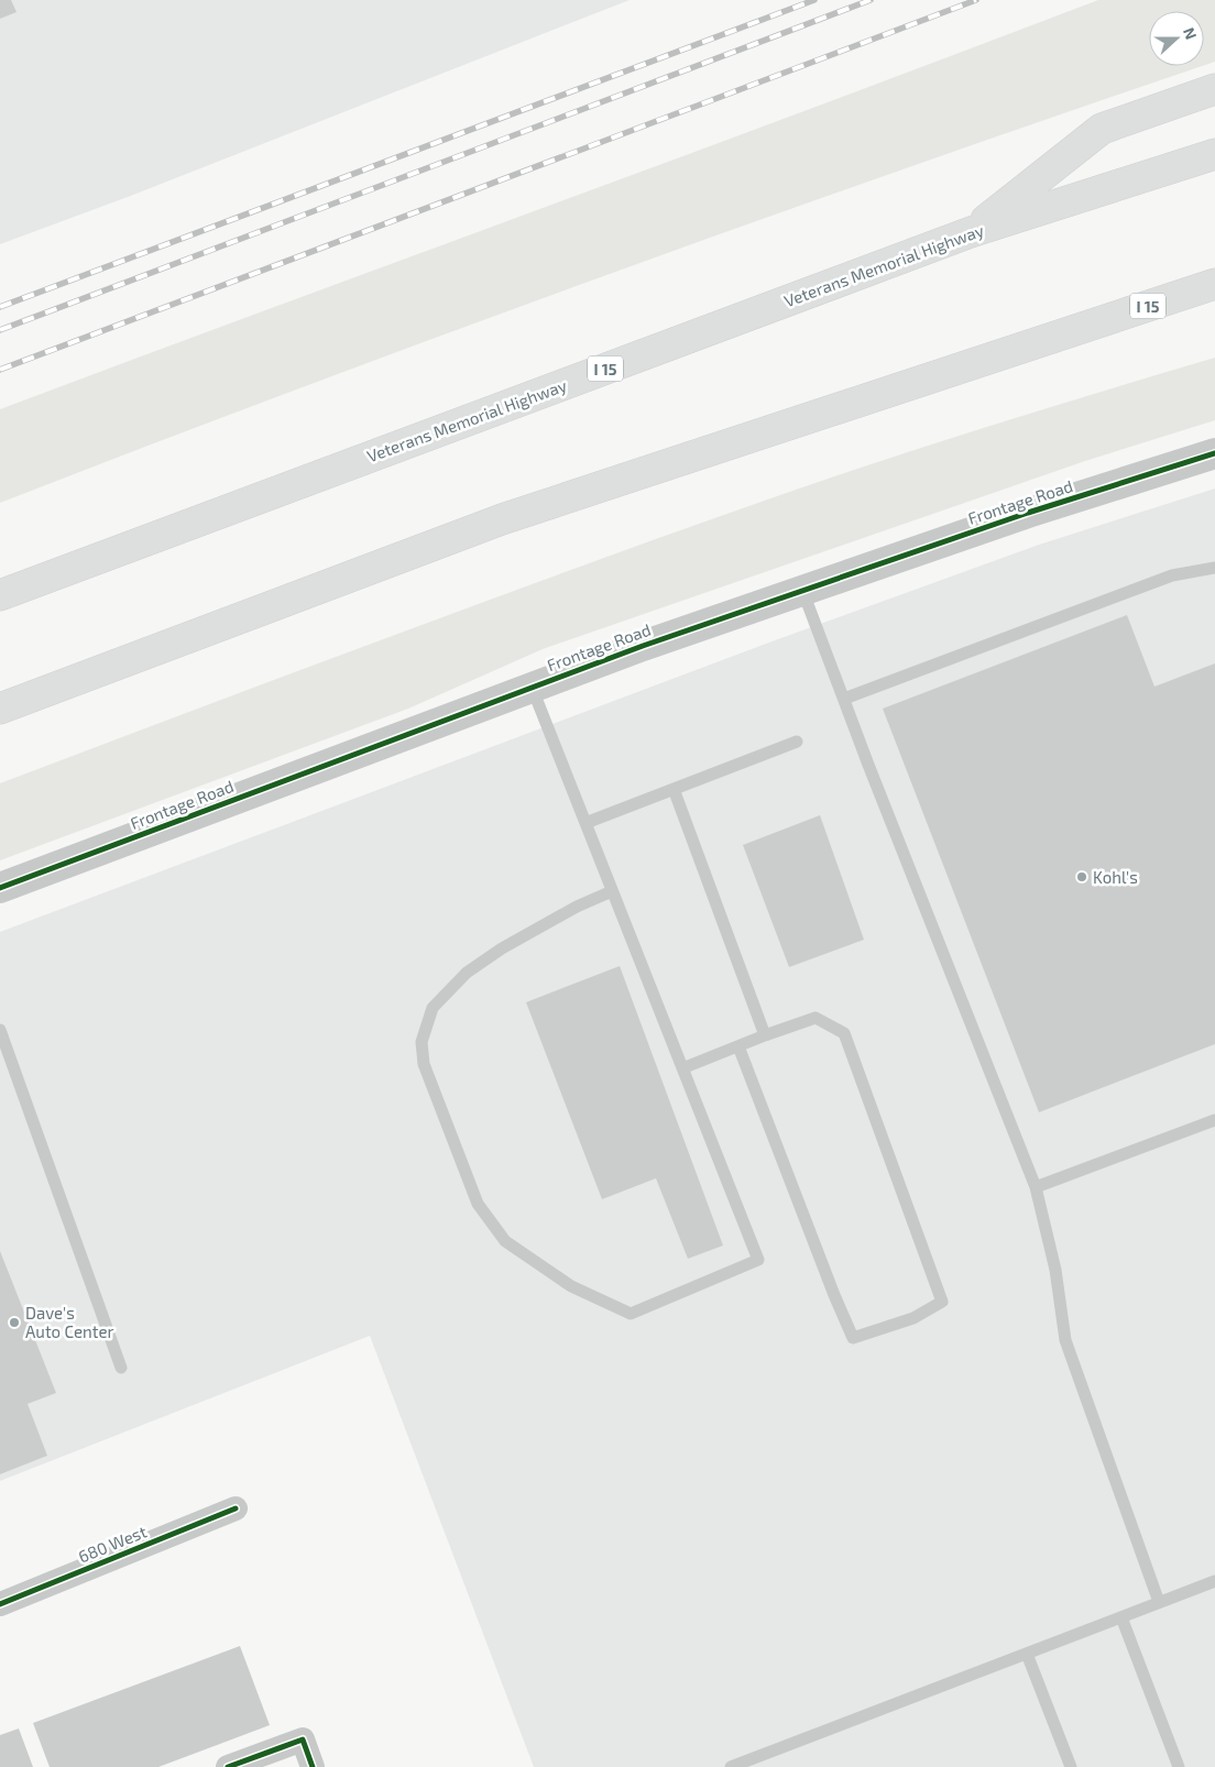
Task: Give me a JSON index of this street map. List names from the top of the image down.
{
  "streets": {
    "highway": ["Veterans Memorial Highway", "I 15"],
    "street": ["Frontage Road", "680 West"]
  },
  "places": ["Kohl's", "Dave's Auto Center"],
  "north": "right"
}
